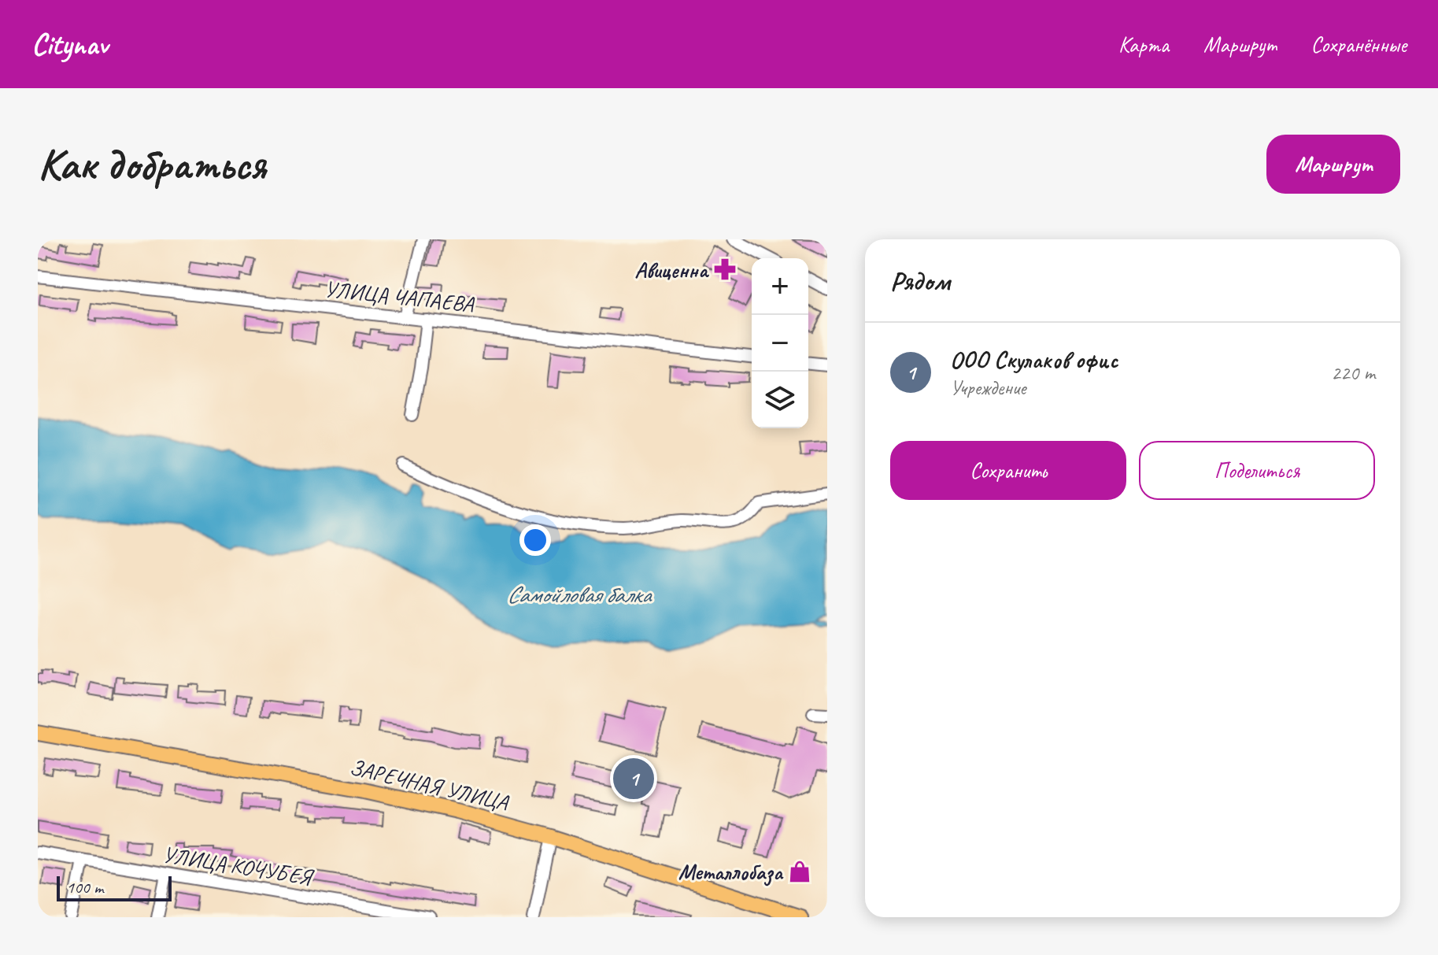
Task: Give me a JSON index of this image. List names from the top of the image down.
{
  "streets": {
    "main road": ["ЗАРЕЧНАЯ УЛИЦА"],
    "street": ["УЛИЦА ЧАПАЕВА", "УЛИЦА КОЧУБЕЯ"]
  },
  "water": ["Самойловая балка"],
  "places": {
    "pharmacy": ["Авиценна"],
    "shop": ["Металлобаза"]
  },
  "scale_bar": "100 m",
  "page": {
    "header": "Citynav",
    "nav": ["Карта", "Маршрут", "Сохранённые"],
    "buttons": [
      "Маршрут",
      ["Сохранить", "Поделиться"]
    ],
    "title": "Как добраться",
    "heading": "Рядом",
    "map_buttons": ["+", "−"],
    "list": [
      {
        "mark": "1",
        "name": "ООО Скулаков офис",
        "note": "Учреждение",
        "value": "220 m"
      }
    ],
    "pins": "1",
    "scale": "100 m"
  }
}
